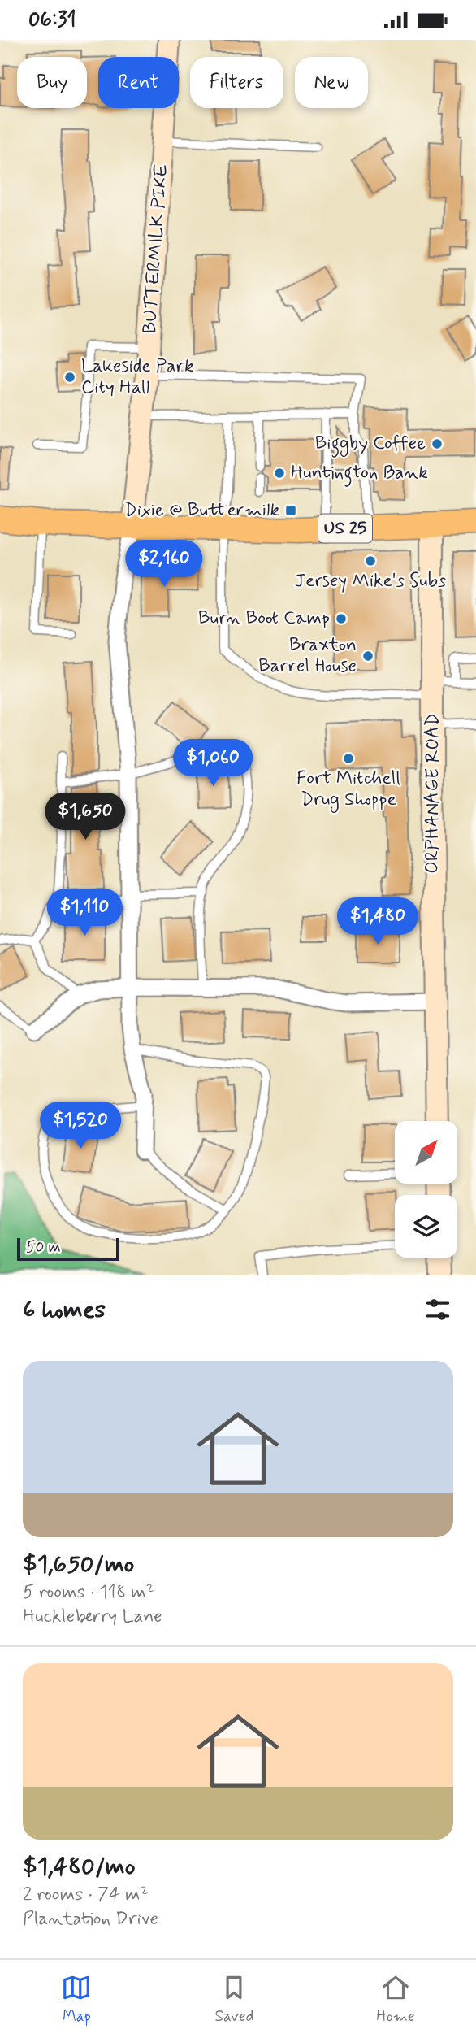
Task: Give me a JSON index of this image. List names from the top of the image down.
{
  "streets": {
    "main road": ["BUTTERMILK PIKE", "US 25", "ORPHANAGE ROAD"]
  },
  "crossings": [
    ["BUTTERMILK PIKE", "US 25"],
    ["US 25", "ORPHANAGE ROAD"]
  ],
  "places": {
    "other": [
      "Lakeside Park City Hall",
      "Biggby Coffee",
      "Huntington Bank",
      "Jersey Mike's Subs",
      "Burn Boot Camp",
      "Braxton Barrel House",
      "Fort Mitchell Drug Shoppe"
    ],
    "transit": ["Dixie @ Buttermilk"]
  },
  "scale_bar": "50 m",
  "north": "top right",
  "page": {
    "status": "06:31",
    "chip": [
      "Buy",
      "Rent",
      "Filters",
      "New"
    ],
    "price": [
      "$2,160",
      "$1,060",
      "$1,650",
      "$1,110",
      "$1,480",
      "$1,520"
    ],
    "scale": "50 m",
    "heading": "6 homes",
    "list": [
      {
        "name": "$1,650/mo",
        "note": "5 rooms · 118 m² · Huckleberry Lane"
      },
      {
        "name": "$1,480/mo",
        "note": "2 rooms · 74 m² · Plantation Drive"
      }
    ],
    "tabs": ["Map", "Saved", "Home"]
  }
}
